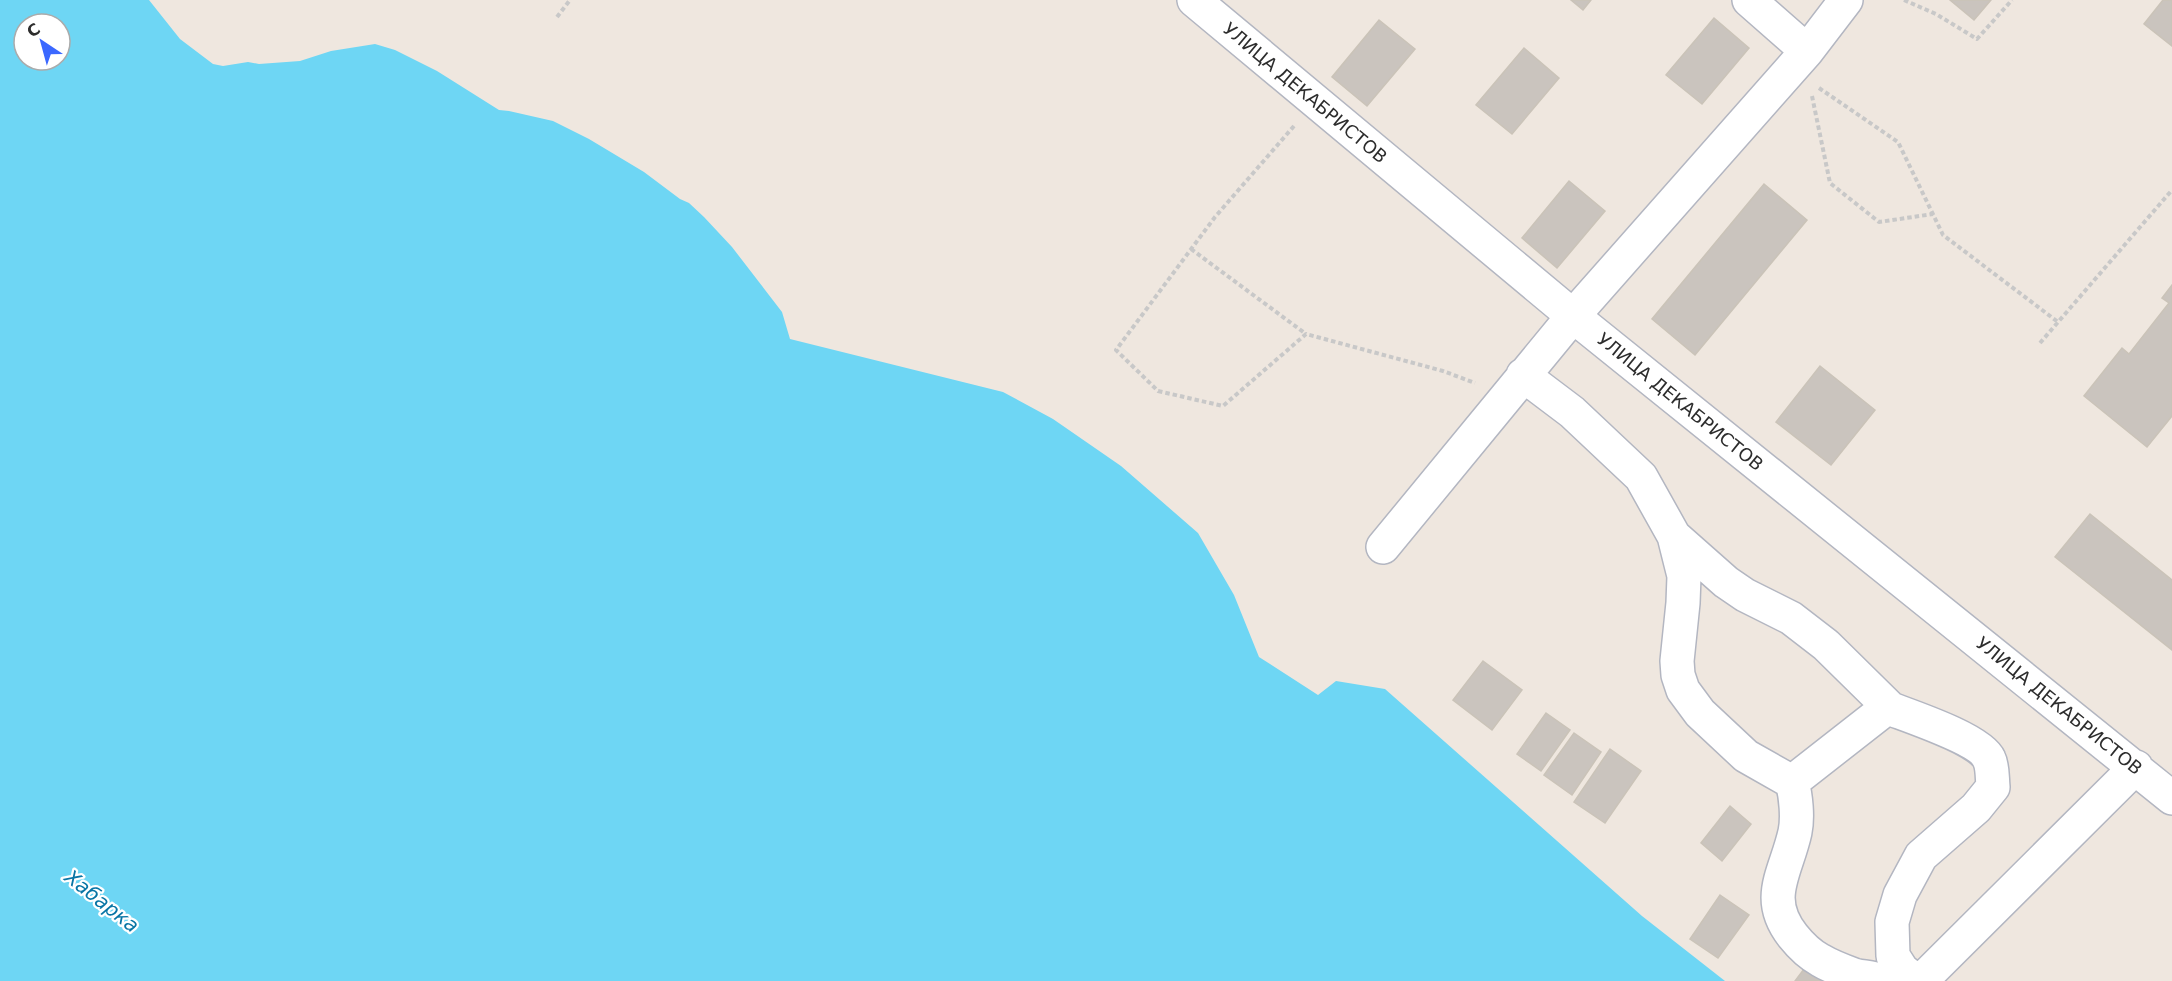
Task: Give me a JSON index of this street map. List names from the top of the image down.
{
  "streets": {
    "street": ["УЛИЦА ДЕКАБРИСТОВ"]
  },
  "water": ["Хабарка"],
  "north": "top left"
}
